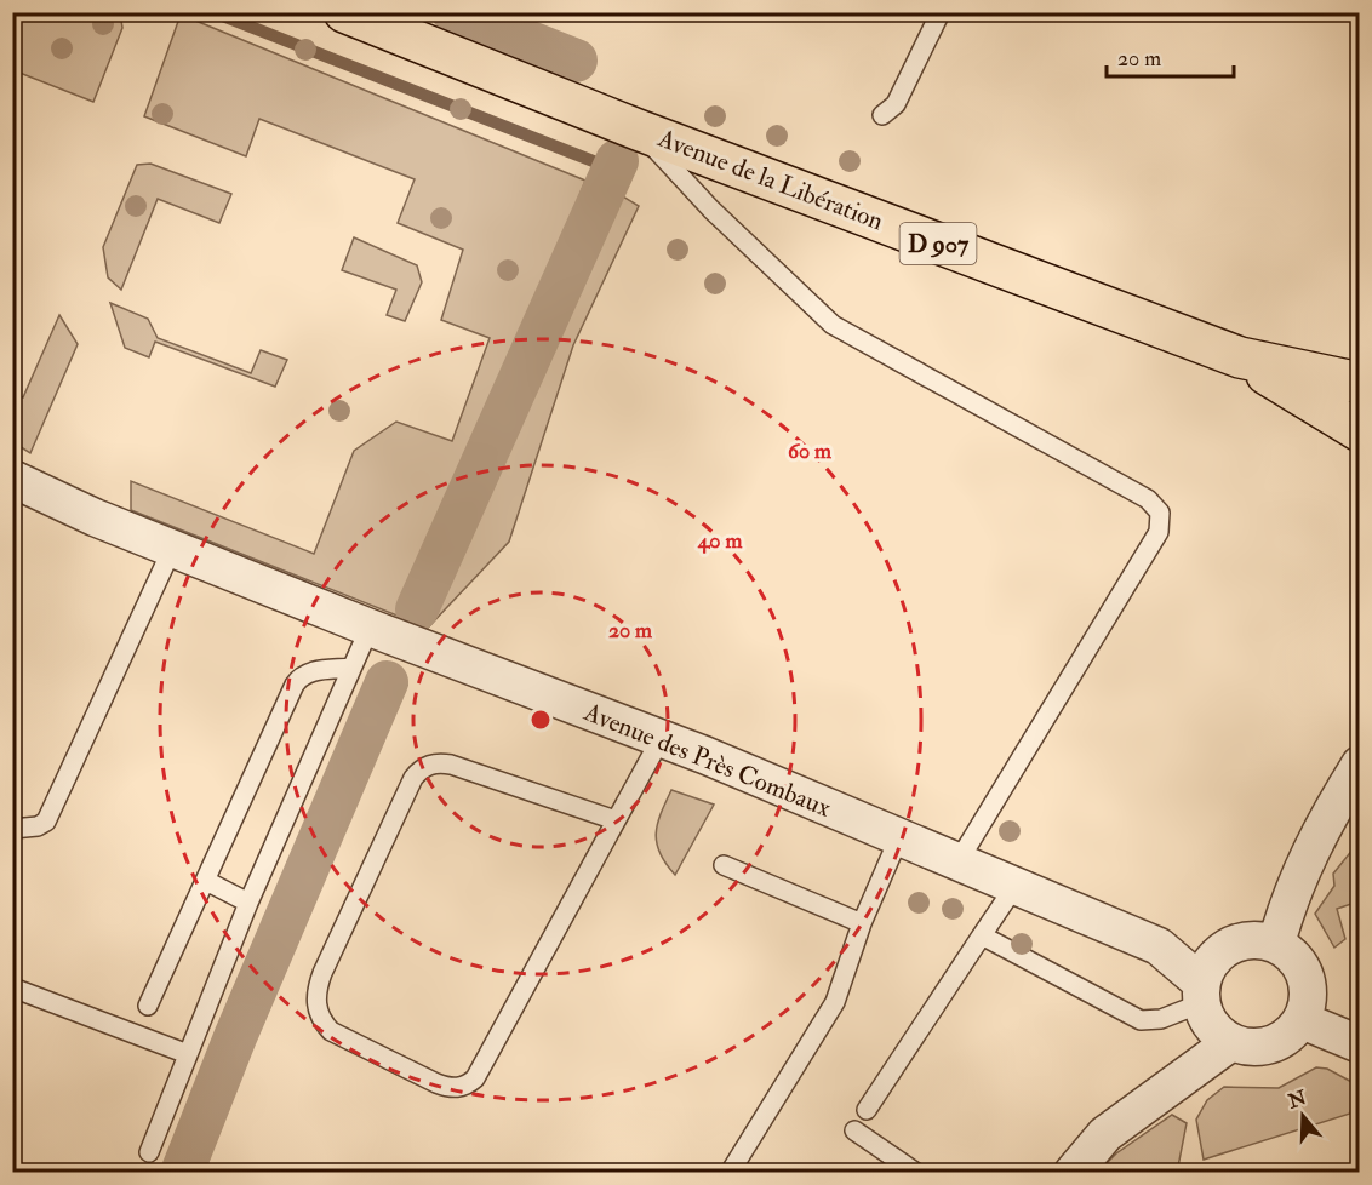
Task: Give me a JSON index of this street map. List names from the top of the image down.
{
  "streets": {
    "main road": ["Avenue de la Libération", "D 907"],
    "street": ["Avenue des Près Combaux"]
  },
  "scale_bar": "20 m",
  "north": "top",
  "rings": ["60 m", "40 m", "20 m"]
}
